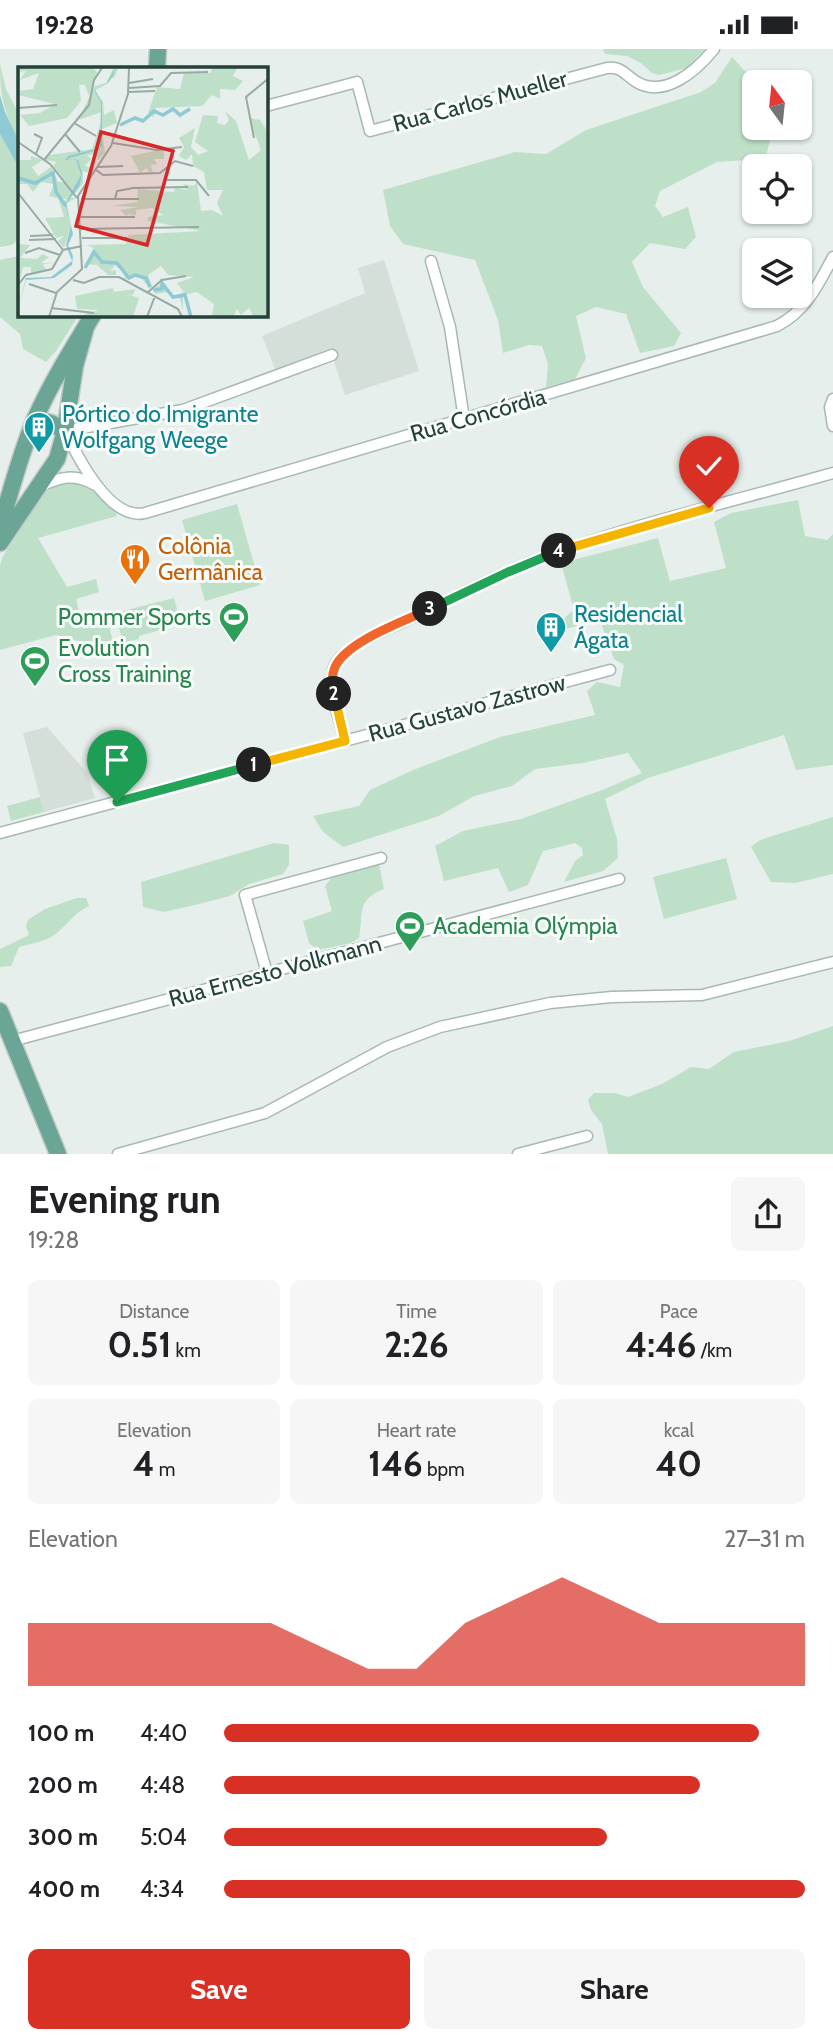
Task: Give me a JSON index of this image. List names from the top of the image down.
{
  "streets": {
    "street": [
      "Rua Carlos Mueller",
      "Rua Concórdia",
      "Rua Gustavo Zastrow",
      "Rua Ernesto Volkmann"
    ]
  },
  "places": {
    "building": ["Pórtico do Imigrante Wolfgang Weege", "Residencial Ágata"],
    "restaurant": ["Colônia Germânica"],
    "sports": ["Pommer Sports", "Evolution Cross Training", "Academia Olýmpia"]
  },
  "north": "top",
  "page": {
    "status": "19:28",
    "pins": [
      "4",
      "3",
      "2",
      "1"
    ],
    "heading": ["Evening run", "19:28"],
    "stats": [
      ["Distance", "0.51 km"],
      ["Time", "2:26"],
      ["Pace", "4:46 /km"],
      ["Elevation", "4 m"],
      ["Heart rate", "146 bpm"],
      ["kcal", "40"]
    ],
    "chart": ["Elevation", "27–31 m"],
    "list": [
      {
        "name": "100 m",
        "note": "4:40"
      },
      {
        "name": "200 m",
        "note": "4:48"
      },
      {
        "name": "300 m",
        "note": "5:04"
      },
      {
        "name": "400 m",
        "note": "4:34"
      }
    ],
    "buttons": ["Save", "Share"]
  }
}
